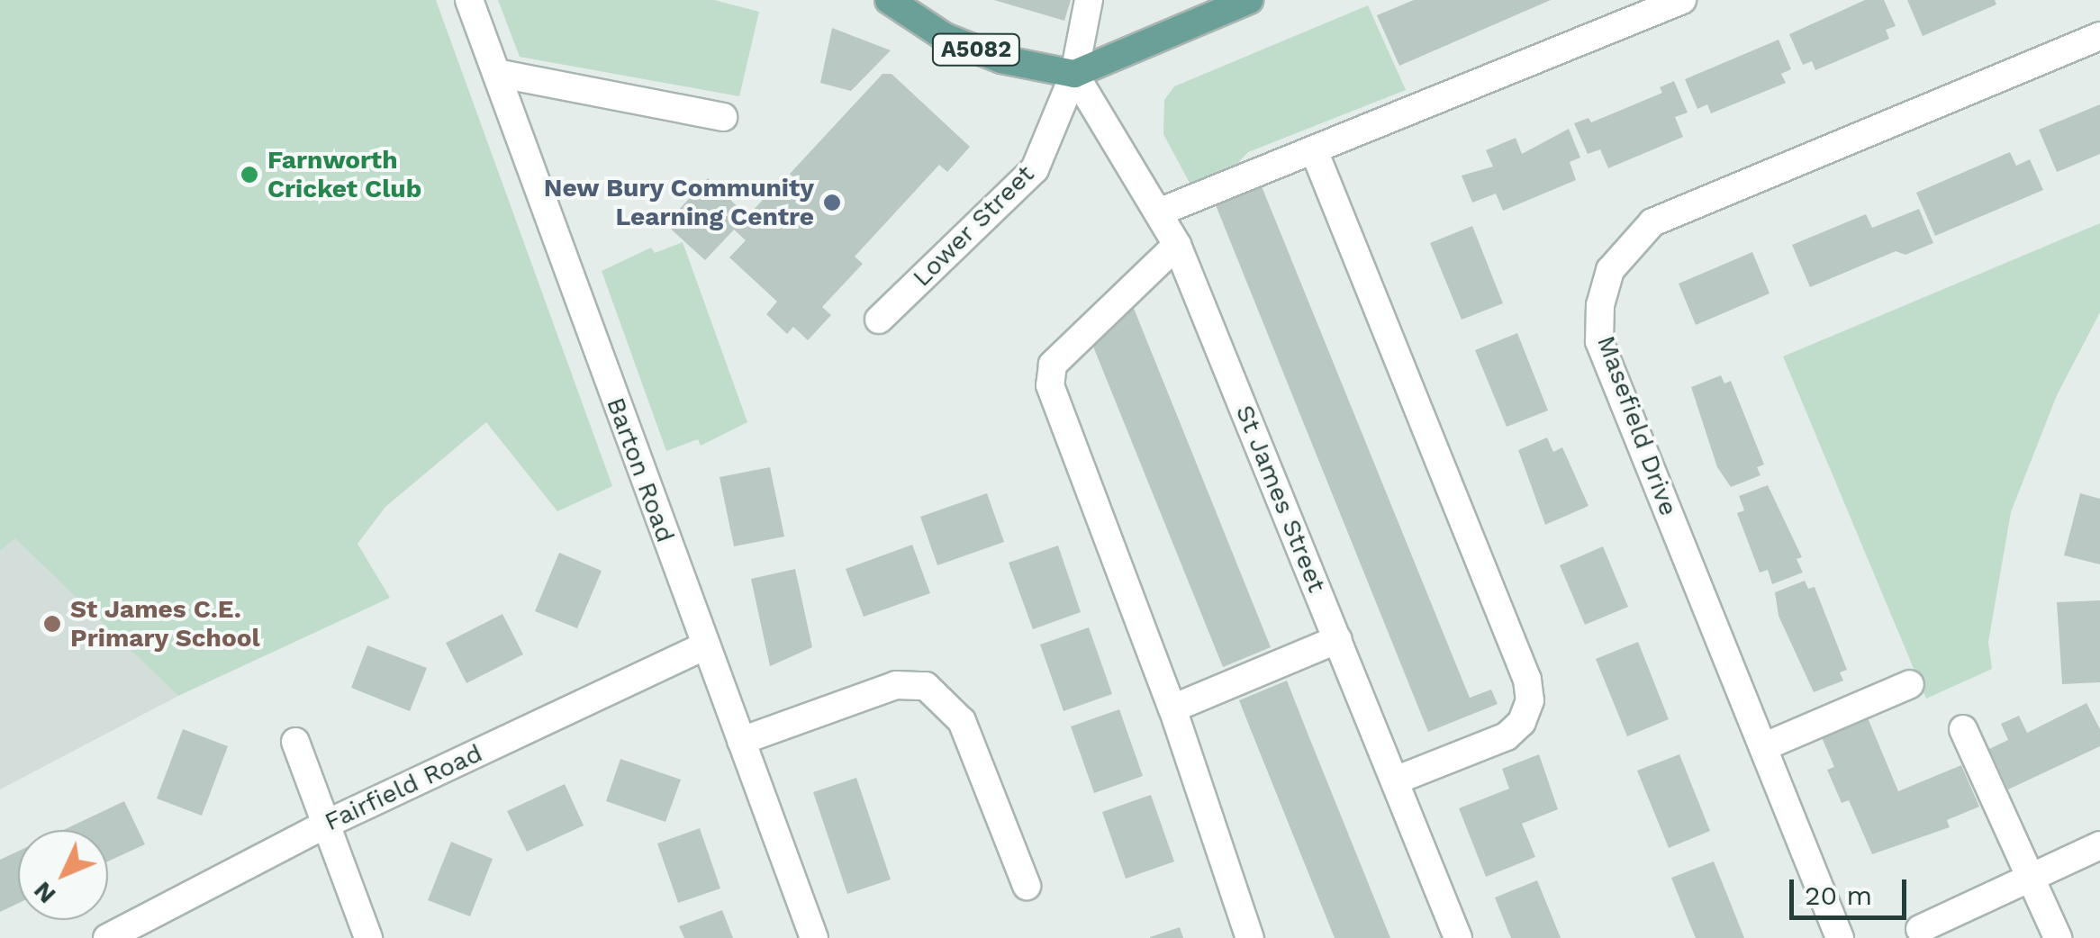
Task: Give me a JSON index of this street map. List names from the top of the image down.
{
  "streets": {
    "main road": ["A5082"],
    "street": [
      "Lower Street",
      "Masefield Drive",
      "Barton Road",
      "St James Street",
      "Fairfield Road"
    ]
  },
  "crossings": [
    ["A5082", "Lower Street"],
    ["A5082", "St James Street"],
    ["Lower Street", "St James Street"],
    ["Barton Road", "Fairfield Road"]
  ],
  "places": ["Farnworth Cricket Club", "New Bury Community Learning Centre", "St James C.E. Primary School"],
  "scale_bar": "20 m",
  "north": "bottom left"
}
